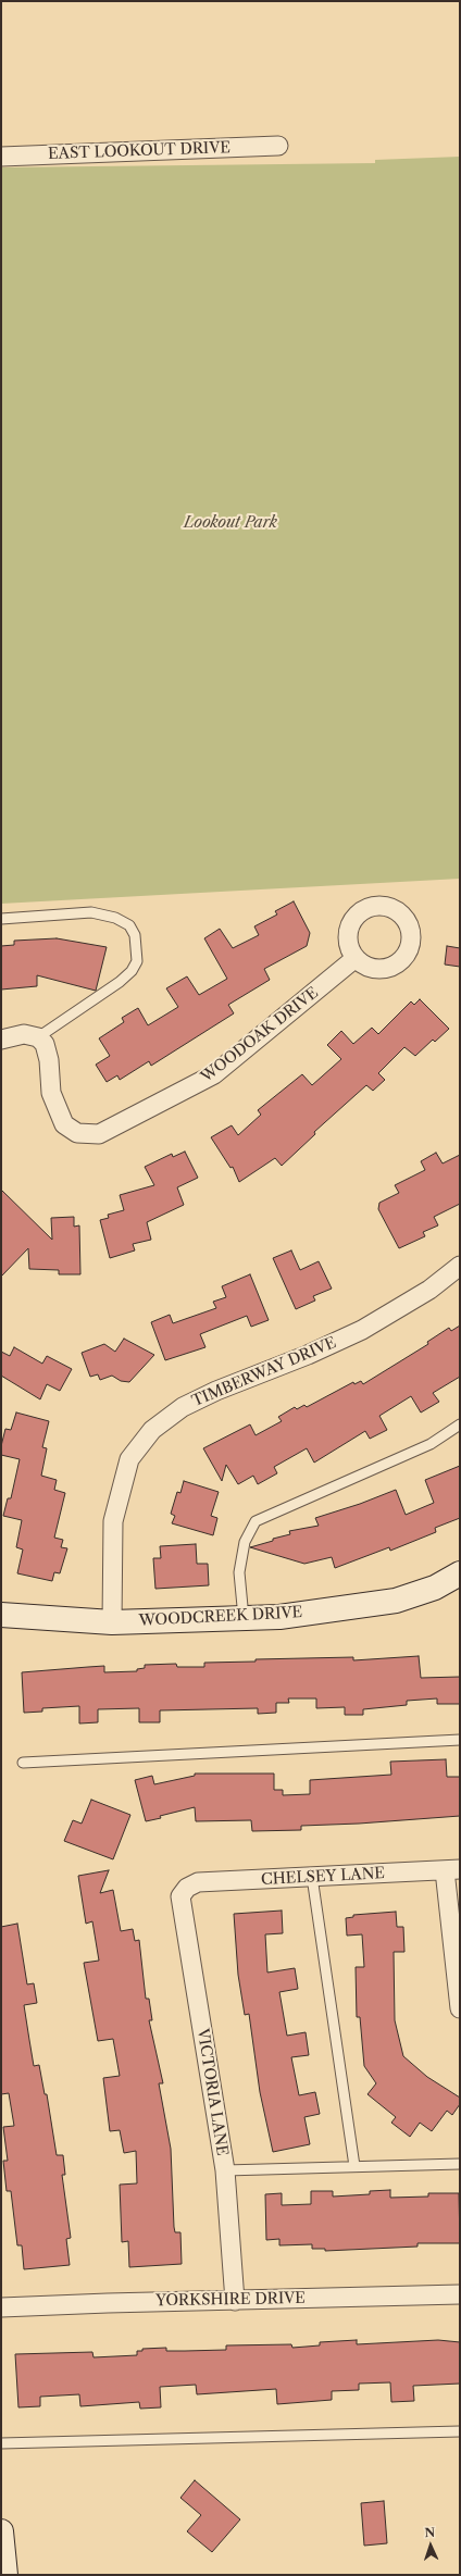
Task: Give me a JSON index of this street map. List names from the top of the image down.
{
  "streets": {
    "street": [
      "EAST LOOKOUT DRIVE",
      "WOODOAK DRIVE",
      "TIMBERWAY DRIVE",
      "WOODCREEK DRIVE",
      "CHELSEY LANE",
      "VICTORIA LANE",
      "YORKSHIRE DRIVE"
    ]
  },
  "crossings": [
    ["TIMBERWAY DRIVE", "WOODCREEK DRIVE"],
    ["CHELSEY LANE", "VICTORIA LANE"],
    ["VICTORIA LANE", "YORKSHIRE DRIVE"]
  ],
  "parks": ["Lookout Park"],
  "north": "top"
}
